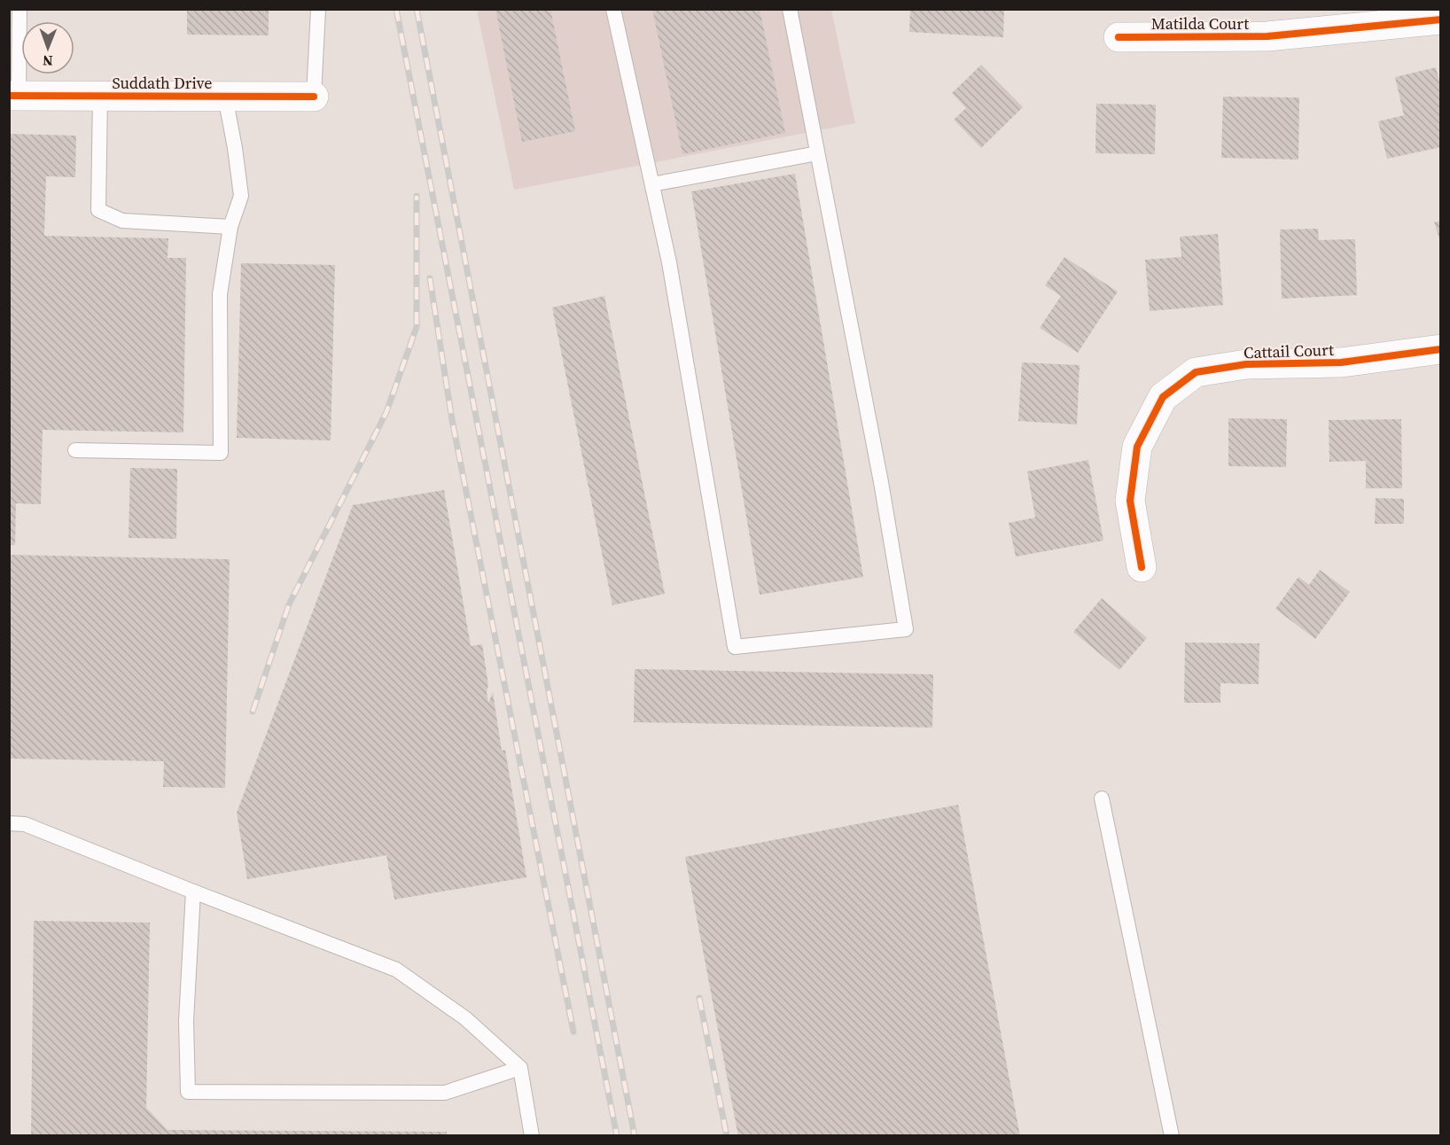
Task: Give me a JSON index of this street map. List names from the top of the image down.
{
  "streets": {
    "street": ["Matilda Court", "Suddath Drive", "Cattail Court"]
  },
  "north": "bottom"
}
